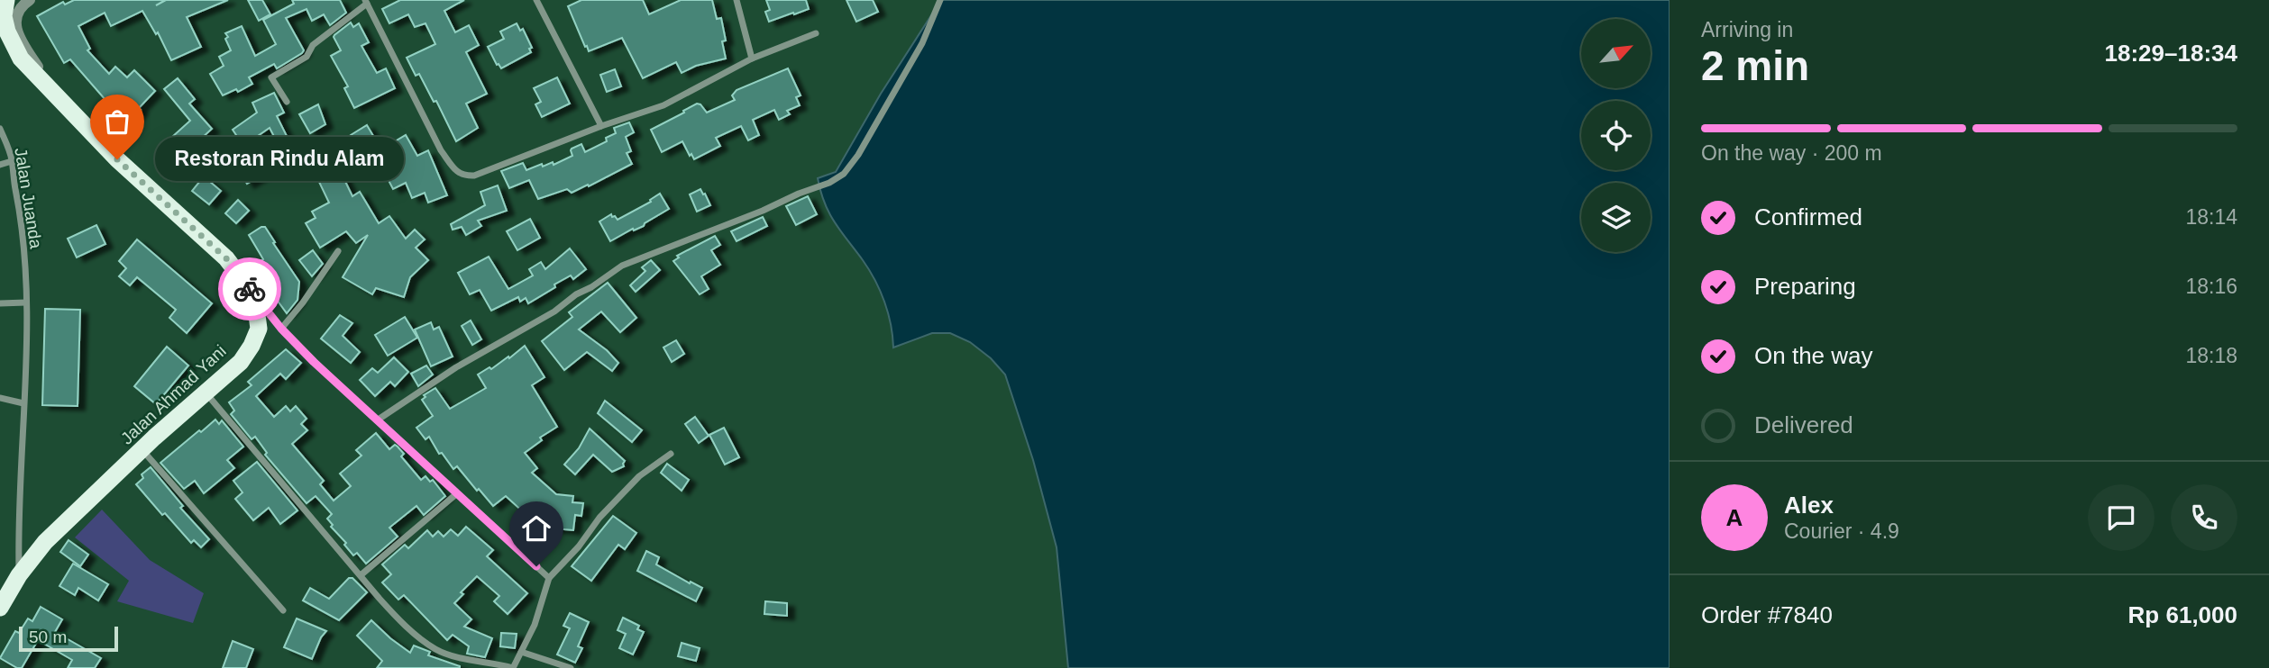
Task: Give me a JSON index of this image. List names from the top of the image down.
{
  "streets": {
    "highway": ["Jalan Ahmad Yani"],
    "street": ["Jalan Juanda"]
  },
  "crossings": [
    ["Jalan Juanda", "Jalan Ahmad Yani"]
  ],
  "places": ["Restoran Rindu Alam"],
  "scale_bar": "50 m",
  "north": "top right",
  "page": {
    "heading": ["2 min", "Arriving in", "18:29–18:34"],
    "panel": [
      "Alex",
      "Courier · 4.9",
      "Order #7840",
      "Rp 61,000"
    ],
    "bar": "On the way · 200 m",
    "bubble": "Restoran Rindu Alam",
    "list": [
      ["Confirmed", "18:14"],
      ["Preparing", "18:16"],
      ["On the way", "18:18"],
      "Delivered"
    ],
    "round": "A",
    "scale": "50 m"
  }
}
